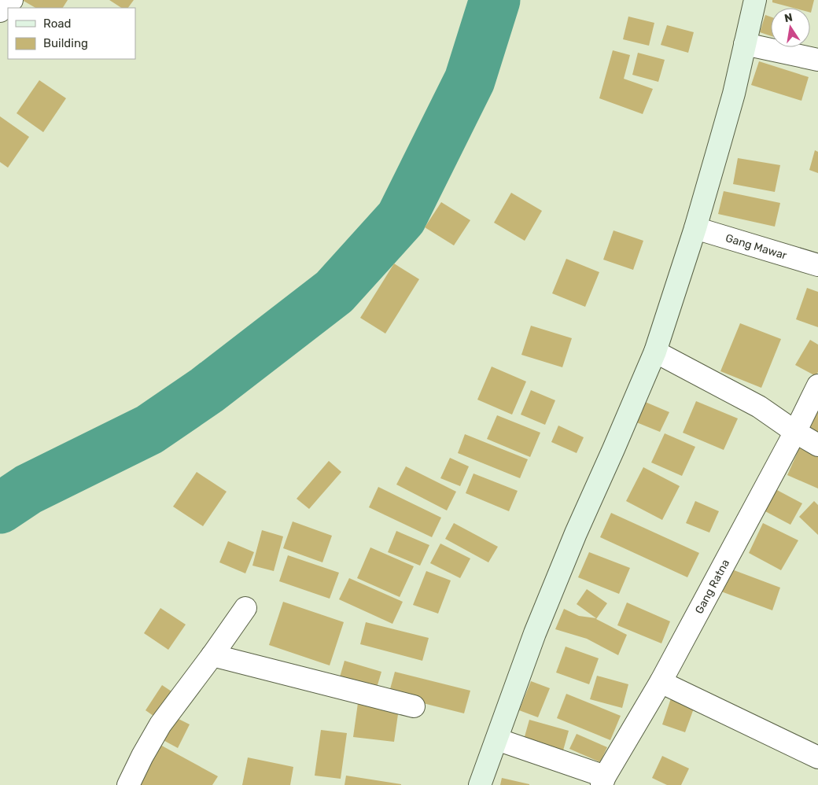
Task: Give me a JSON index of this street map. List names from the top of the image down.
{
  "streets": {
    "street": ["Gang Mawar", "Gang Ratna"]
  },
  "legend": ["Road", "Building"],
  "north": "top"
}
